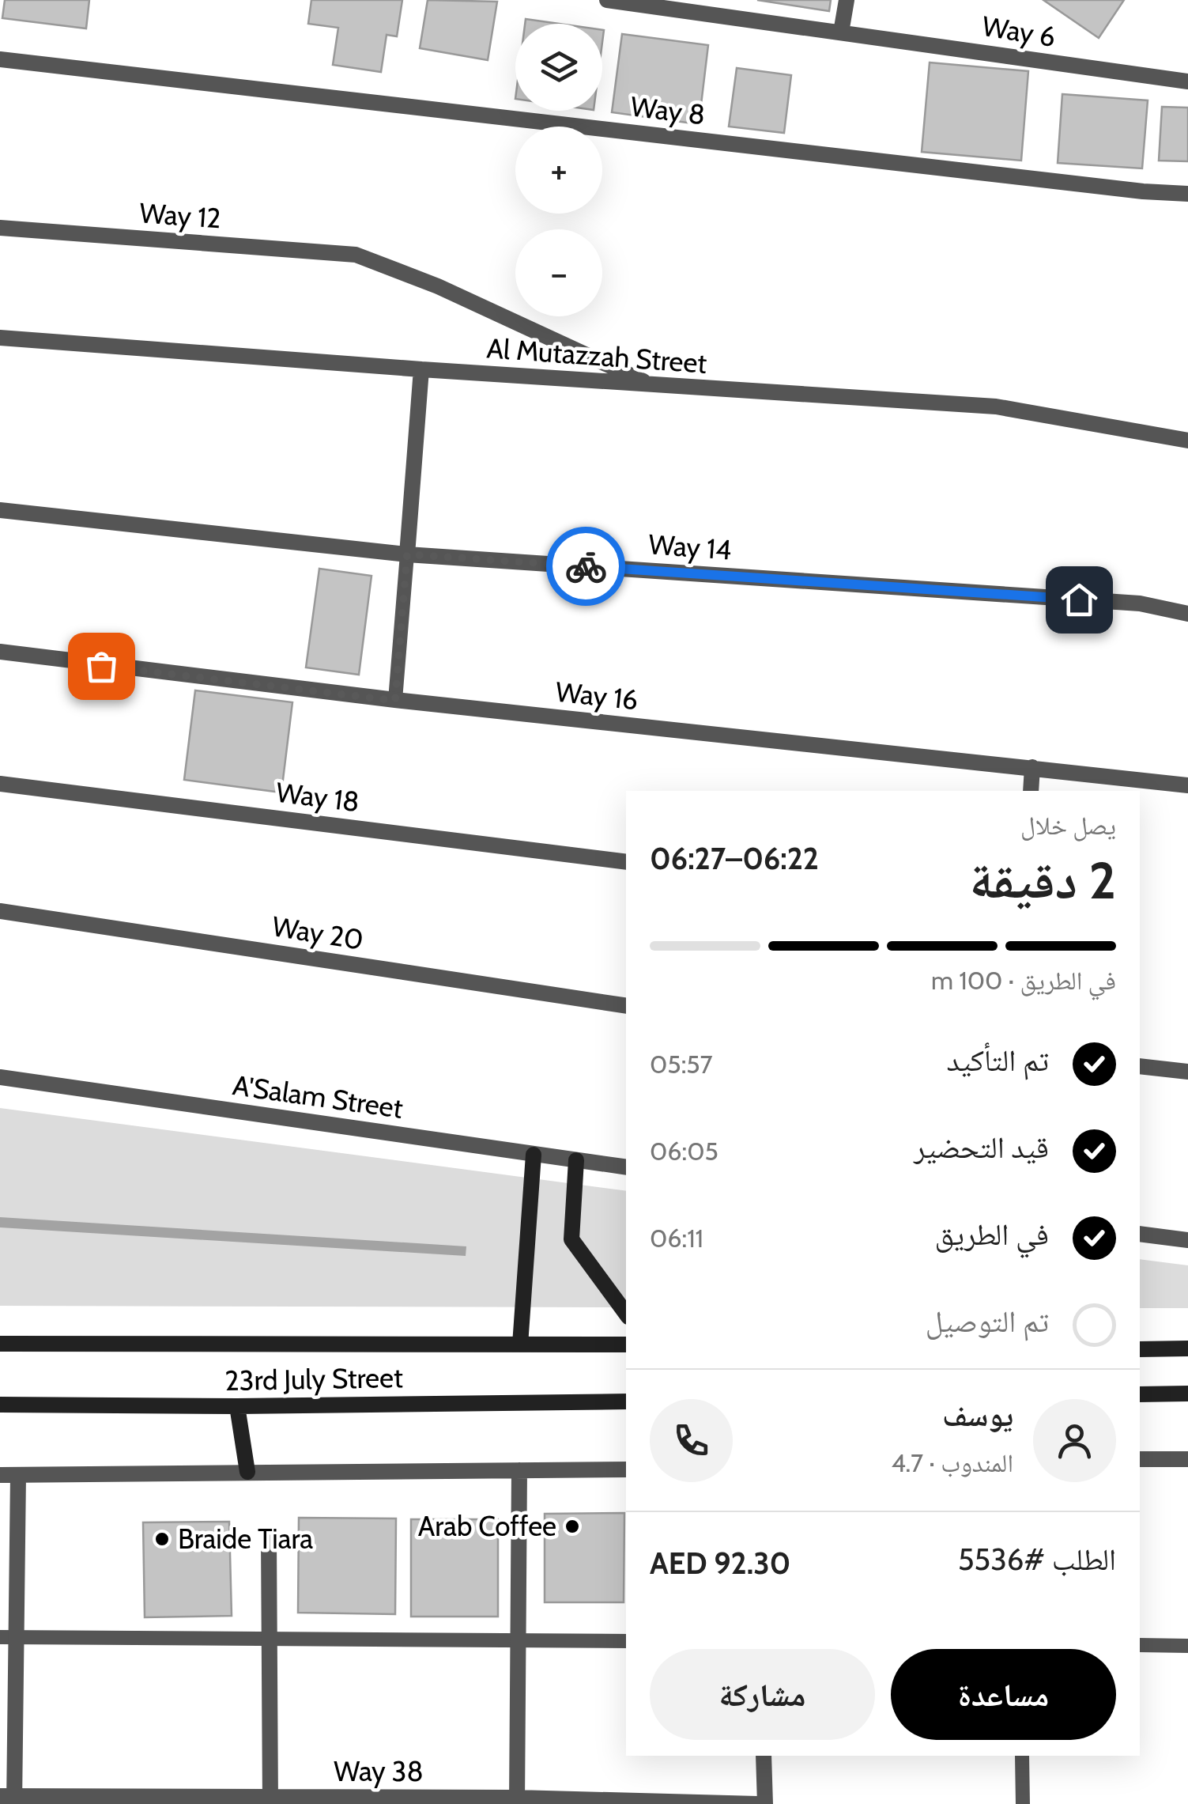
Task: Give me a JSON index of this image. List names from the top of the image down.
{
  "streets": {
    "main road": ["23rd July Street"],
    "street": [
      "Way 6",
      "Way 8",
      "Way 12",
      "Al Mutazzah Street",
      "Way 14",
      "Way 16",
      "Way 18",
      "Way 20",
      "A'Salam Street",
      "Way 38"
    ]
  },
  "crossings": [
    ["Way 12", "Al Mutazzah Street"]
  ],
  "places": ["Arab Coffee", "Braide Tiara"],
  "page": {
    "map_buttons": ["+", "−"],
    "heading": ["2 دقيقة", "يصل خلال", "06:22–06:27"],
    "panel": [
      "يوسف",
      "المندوب · 4.7",
      "الطلب #5536",
      "AED 92.30"
    ],
    "bar": "في الطريق · 100 m",
    "list": [
      ["تم التأكيد", "05:57"],
      ["قيد التحضير", "06:05"],
      ["في الطريق", "06:11"],
      "تم التوصيل"
    ],
    "buttons": ["مساعدة", "مشاركة"]
  }
}
